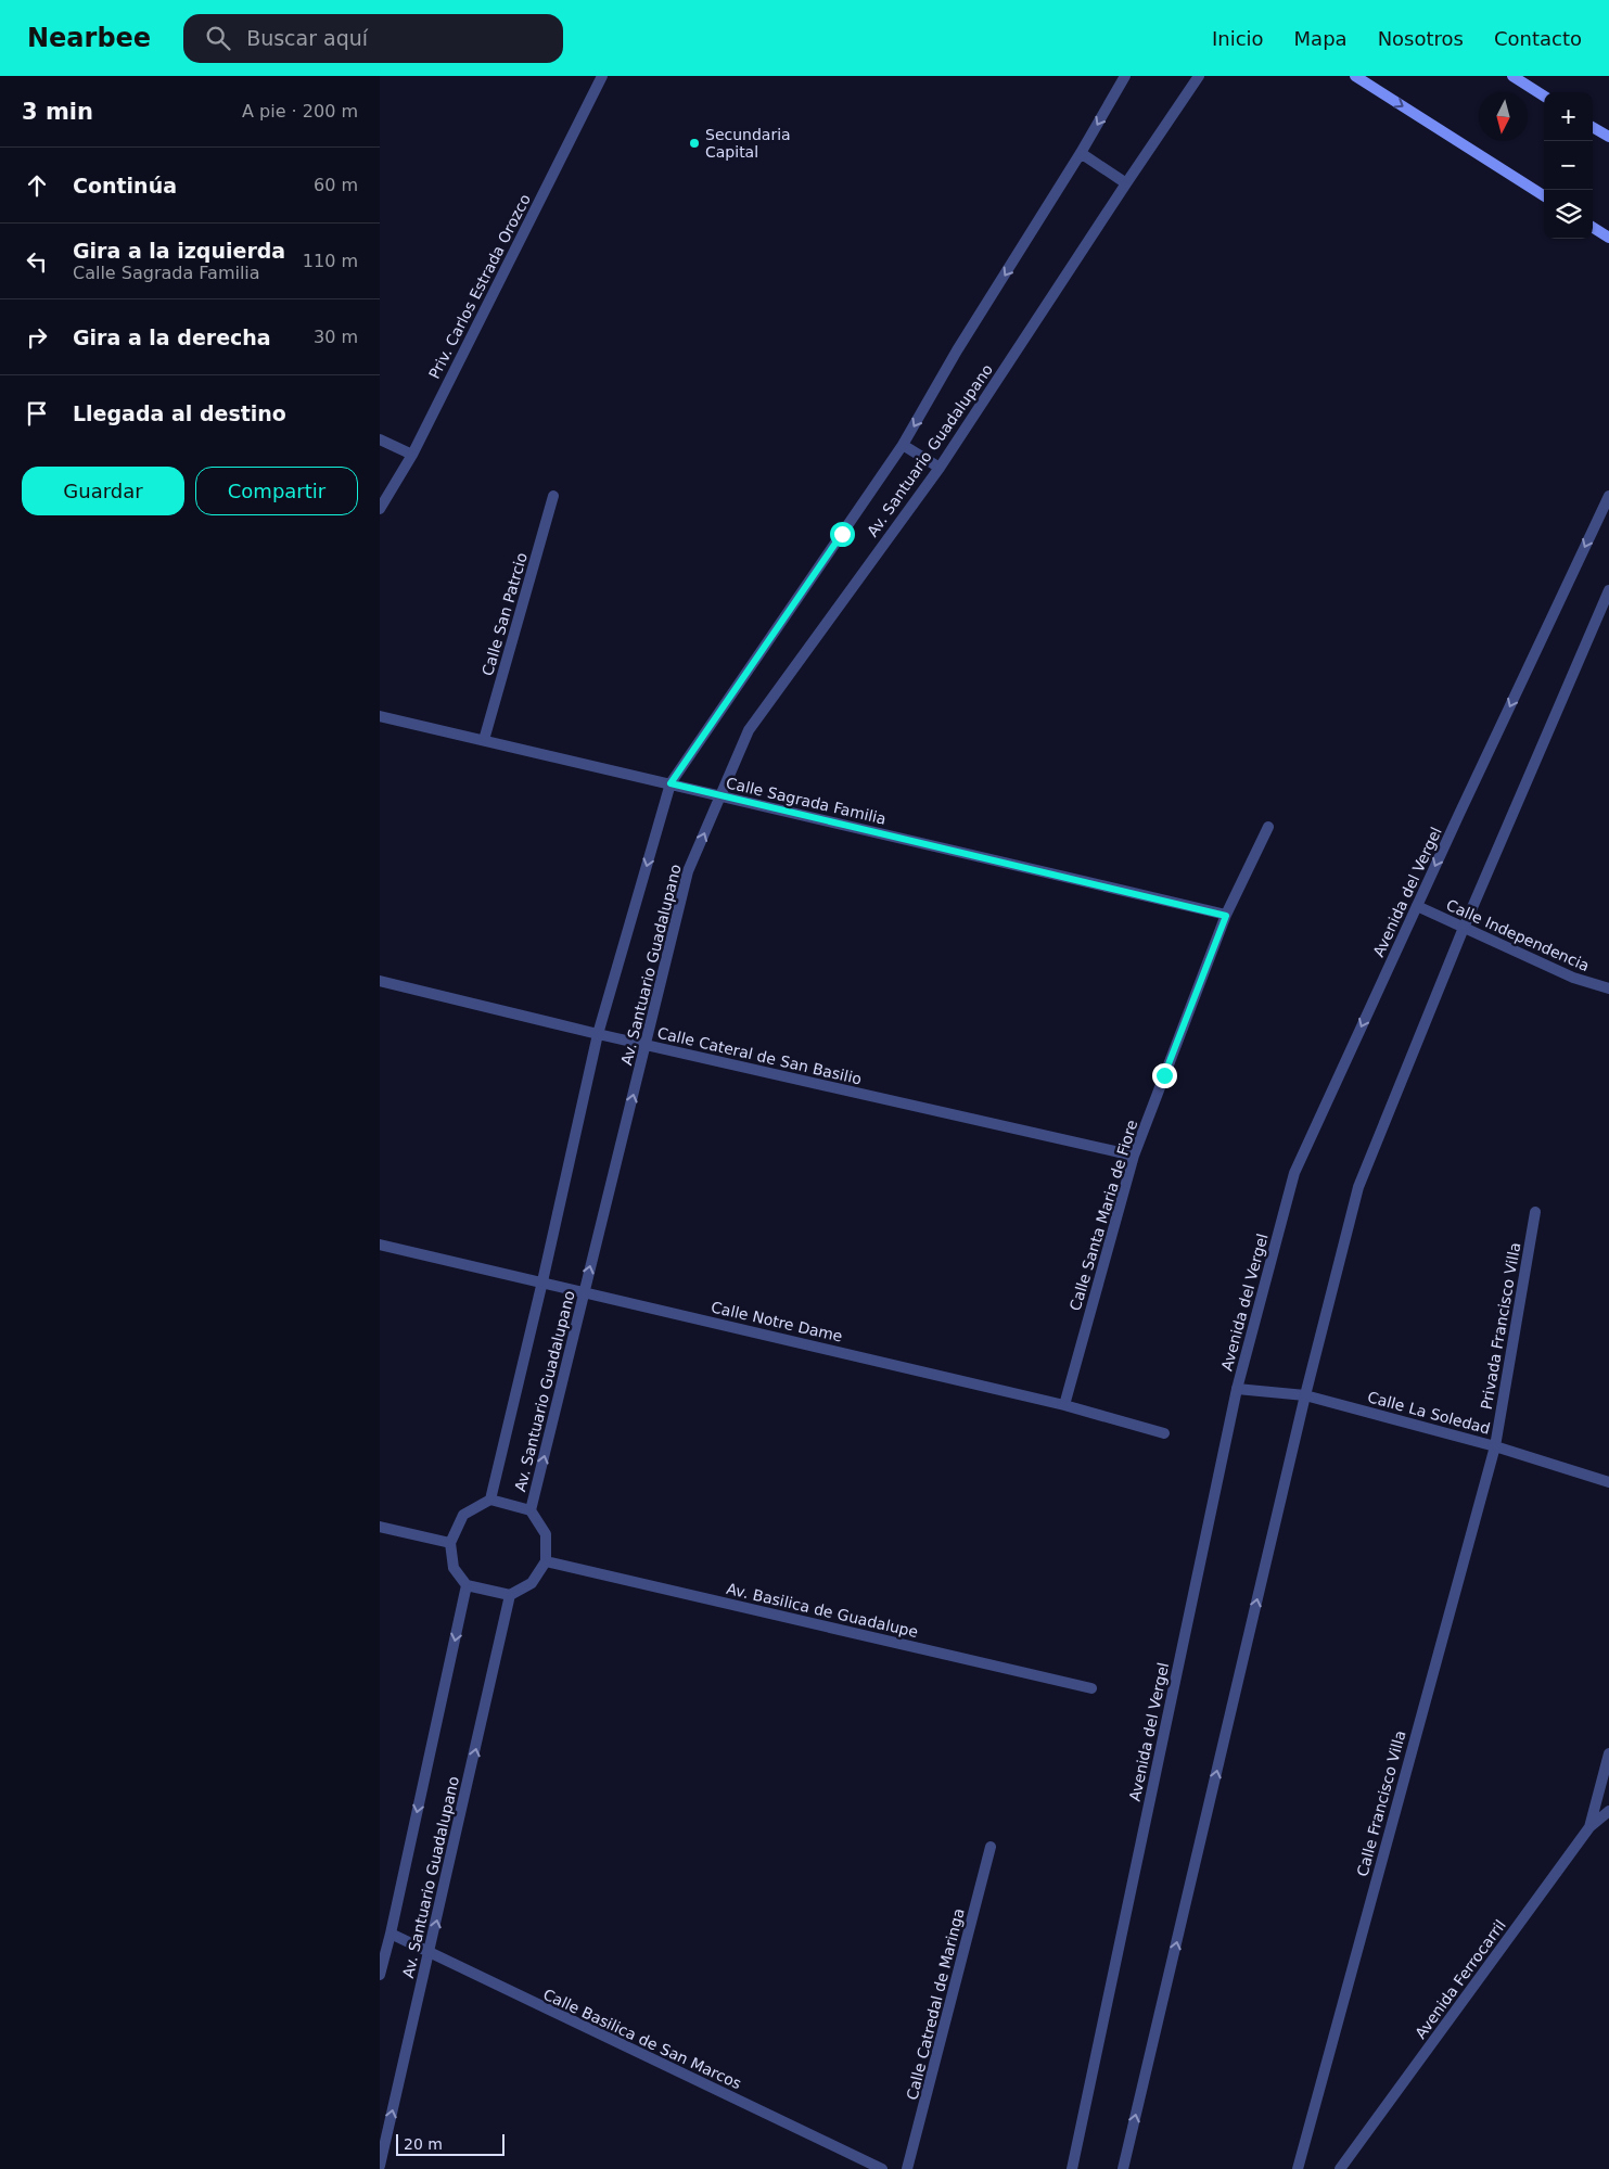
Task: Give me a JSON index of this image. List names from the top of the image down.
{
  "streets": {
    "street": [
      "Priv. Carlos Estrada Orozco",
      "Av. Santuario Guadalupano",
      "Calle San Patrcio",
      "Calle Sagrada Familia",
      "Avenida del Vergel",
      "Calle Independencia",
      "Calle Cateral de San Basilio",
      "Calle Santa Maria de Fiore",
      "Calle Notre Dame",
      "Privada Francisco Villa",
      "Calle La Soledad",
      "Av. Basilica de Guadalupe",
      "Calle Francisco Villa",
      "Avenida Ferrocarril",
      "Calle Catredal de Maringa",
      "Calle Basilica de San Marcos"
    ]
  },
  "crossings": [
    ["Av. Santuario Guadalupano", "Calle Sagrada Familia"],
    ["Av. Santuario Guadalupano", "Calle Cateral de San Basilio"],
    ["Av. Santuario Guadalupano", "Calle Notre Dame"],
    ["Av. Santuario Guadalupano", "Av. Basilica de Guadalupe"],
    ["Av. Santuario Guadalupano", "Calle Basilica de San Marcos"],
    ["Calle San Patrcio", "Calle Sagrada Familia"],
    ["Calle Sagrada Familia", "Calle Santa Maria de Fiore"],
    ["Avenida del Vergel", "Calle Independencia"],
    ["Avenida del Vergel", "Calle La Soledad"],
    ["Calle Cateral de San Basilio", "Calle Santa Maria de Fiore"],
    ["Calle Santa Maria de Fiore", "Calle Notre Dame"],
    ["Privada Francisco Villa", "Calle La Soledad"],
    ["Privada Francisco Villa", "Calle Francisco Villa"],
    ["Calle La Soledad", "Calle Francisco Villa"]
  ],
  "places": ["Secundaria Capital"],
  "scale_bar": "20 m",
  "north": "bottom",
  "page": {
    "header": "Nearbee",
    "search": "Buscar aquí",
    "nav": [
      "Inicio",
      "Mapa",
      "Nosotros",
      "Contacto"
    ],
    "heading": ["3 min", "A pie · 200 m"],
    "map_buttons": ["+", "−"],
    "list": [
      ["Continúa", "60 m"],
      ["Gira a la izquierda", "Calle Sagrada Familia", "110 m"],
      ["Gira a la derecha", "30 m"],
      "Llegada al destino"
    ],
    "buttons": ["Guardar", "Compartir"],
    "scale": "20 m"
  }
}
